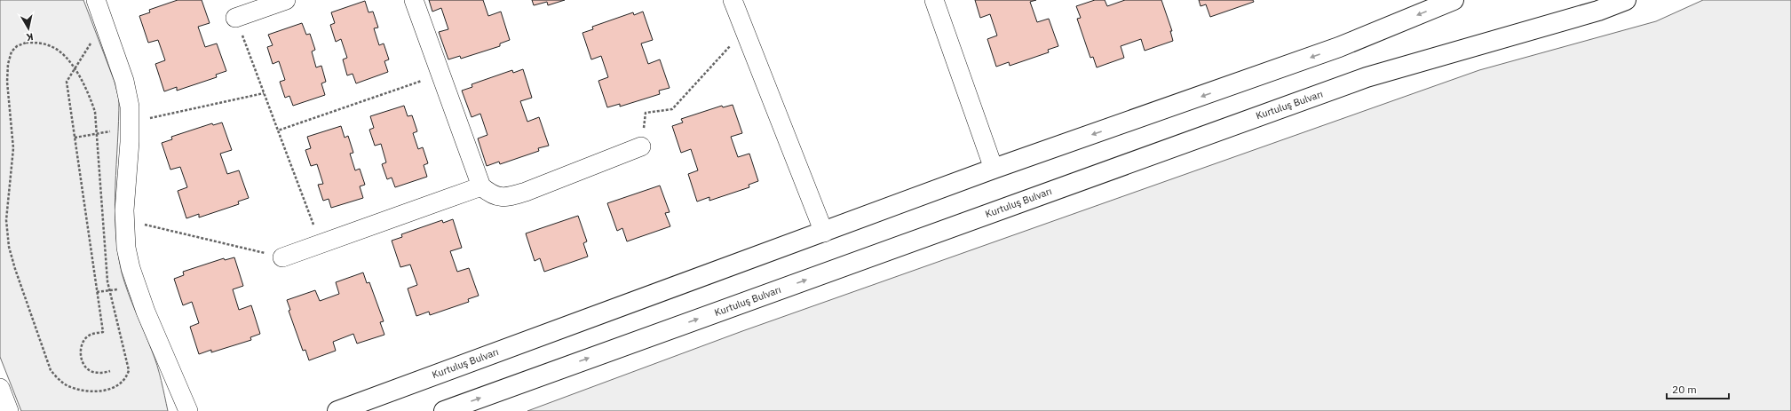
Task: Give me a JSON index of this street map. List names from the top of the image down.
{
  "streets": {
    "highway": ["Kurtuluş Bulvarı"]
  },
  "scale_bar": "20 m",
  "north": "bottom"
}
